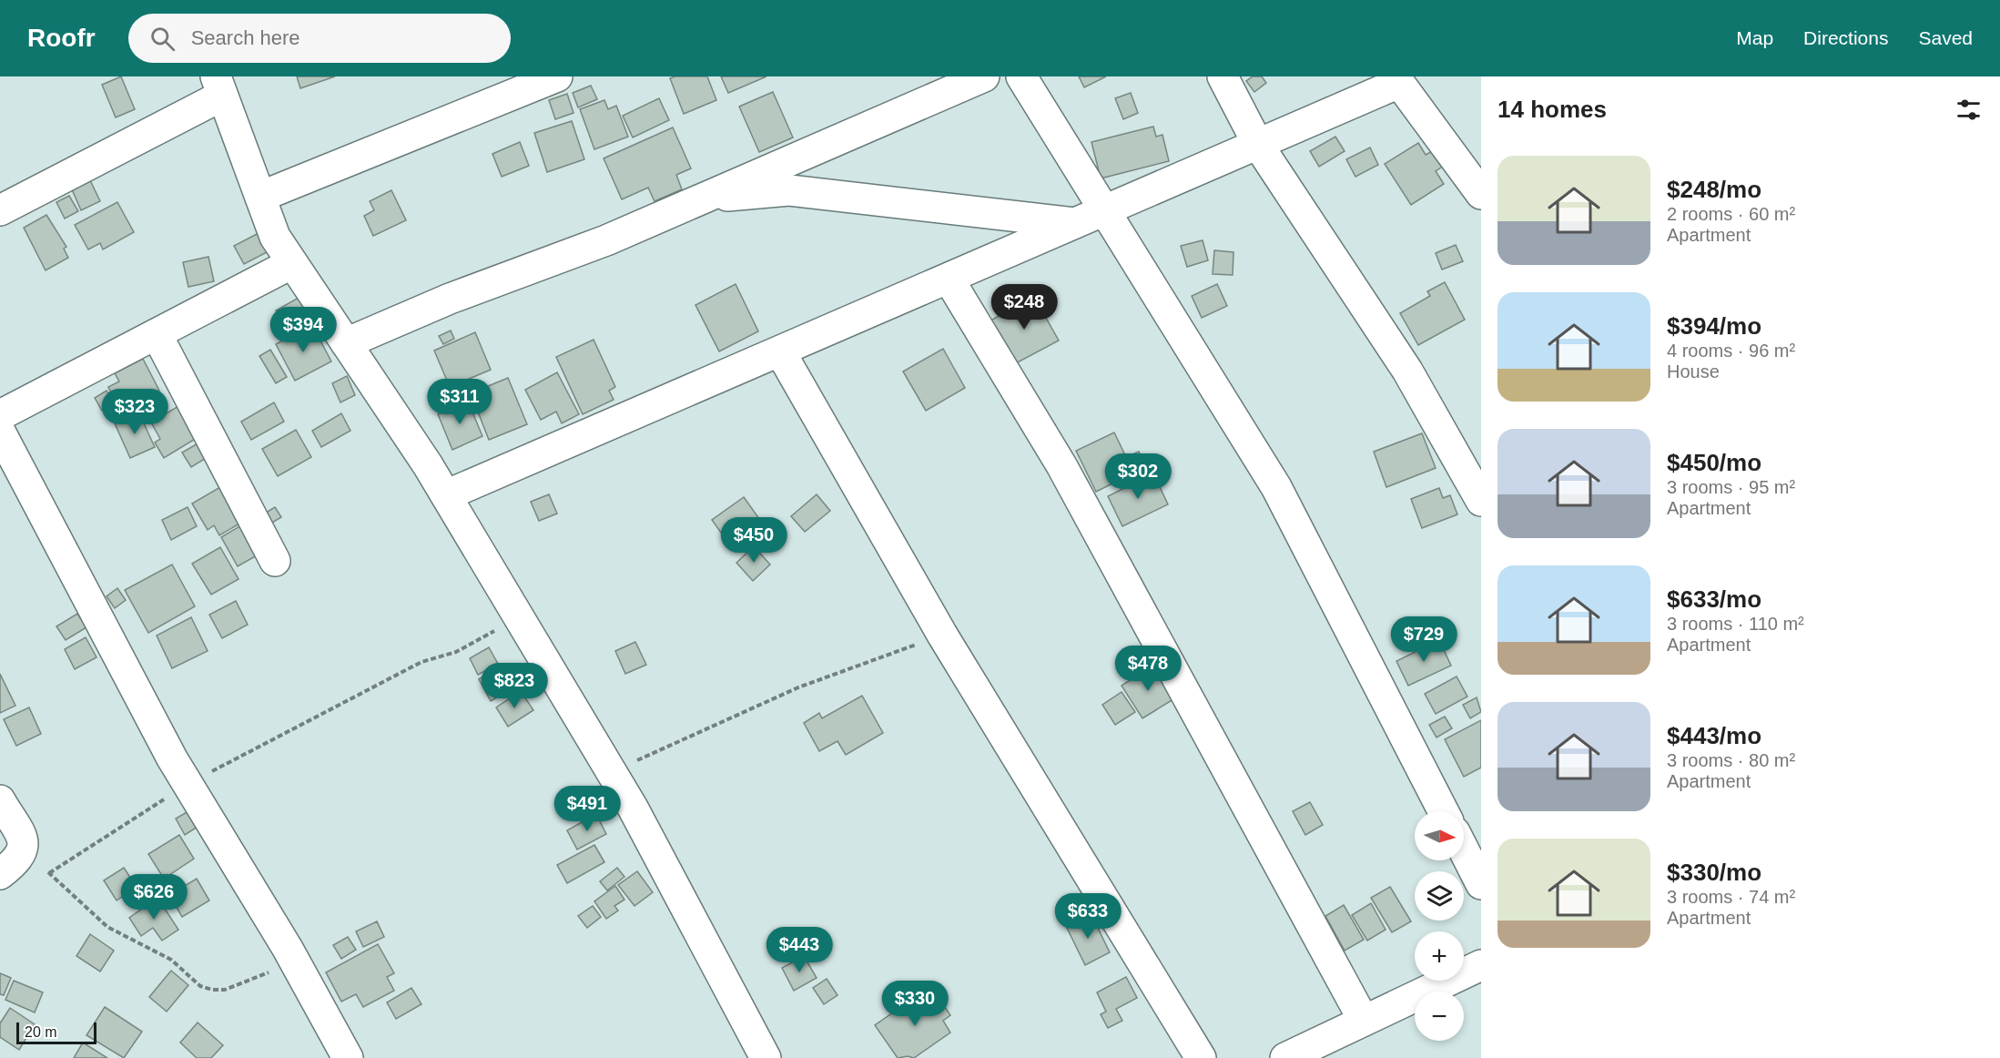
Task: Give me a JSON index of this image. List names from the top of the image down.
{
  "scale_bar": "20 m",
  "north": "right",
  "page": {
    "header": "Roofr",
    "search": "Search here",
    "nav": ["Map", "Directions", "Saved"],
    "heading": "14 homes",
    "list": [
      {
        "name": "$248/mo",
        "note": "2 rooms · 60 m² · Apartment"
      },
      {
        "name": "$394/mo",
        "note": "4 rooms · 96 m² · House"
      },
      {
        "name": "$450/mo",
        "note": "3 rooms · 95 m² · Apartment"
      },
      {
        "name": "$633/mo",
        "note": "3 rooms · 110 m² · Apartment"
      },
      {
        "name": "$443/mo",
        "note": "3 rooms · 80 m² · Apartment"
      },
      {
        "name": "$330/mo",
        "note": "3 rooms · 74 m² · Apartment"
      }
    ],
    "price": [
      "$248",
      "$394",
      "$311",
      "$323",
      "$302",
      "$450",
      "$729",
      "$478",
      "$823",
      "$491",
      "$626",
      "$633",
      "$443",
      "$330"
    ],
    "map_buttons": ["+", "−"],
    "scale": "20 m"
  }
}
